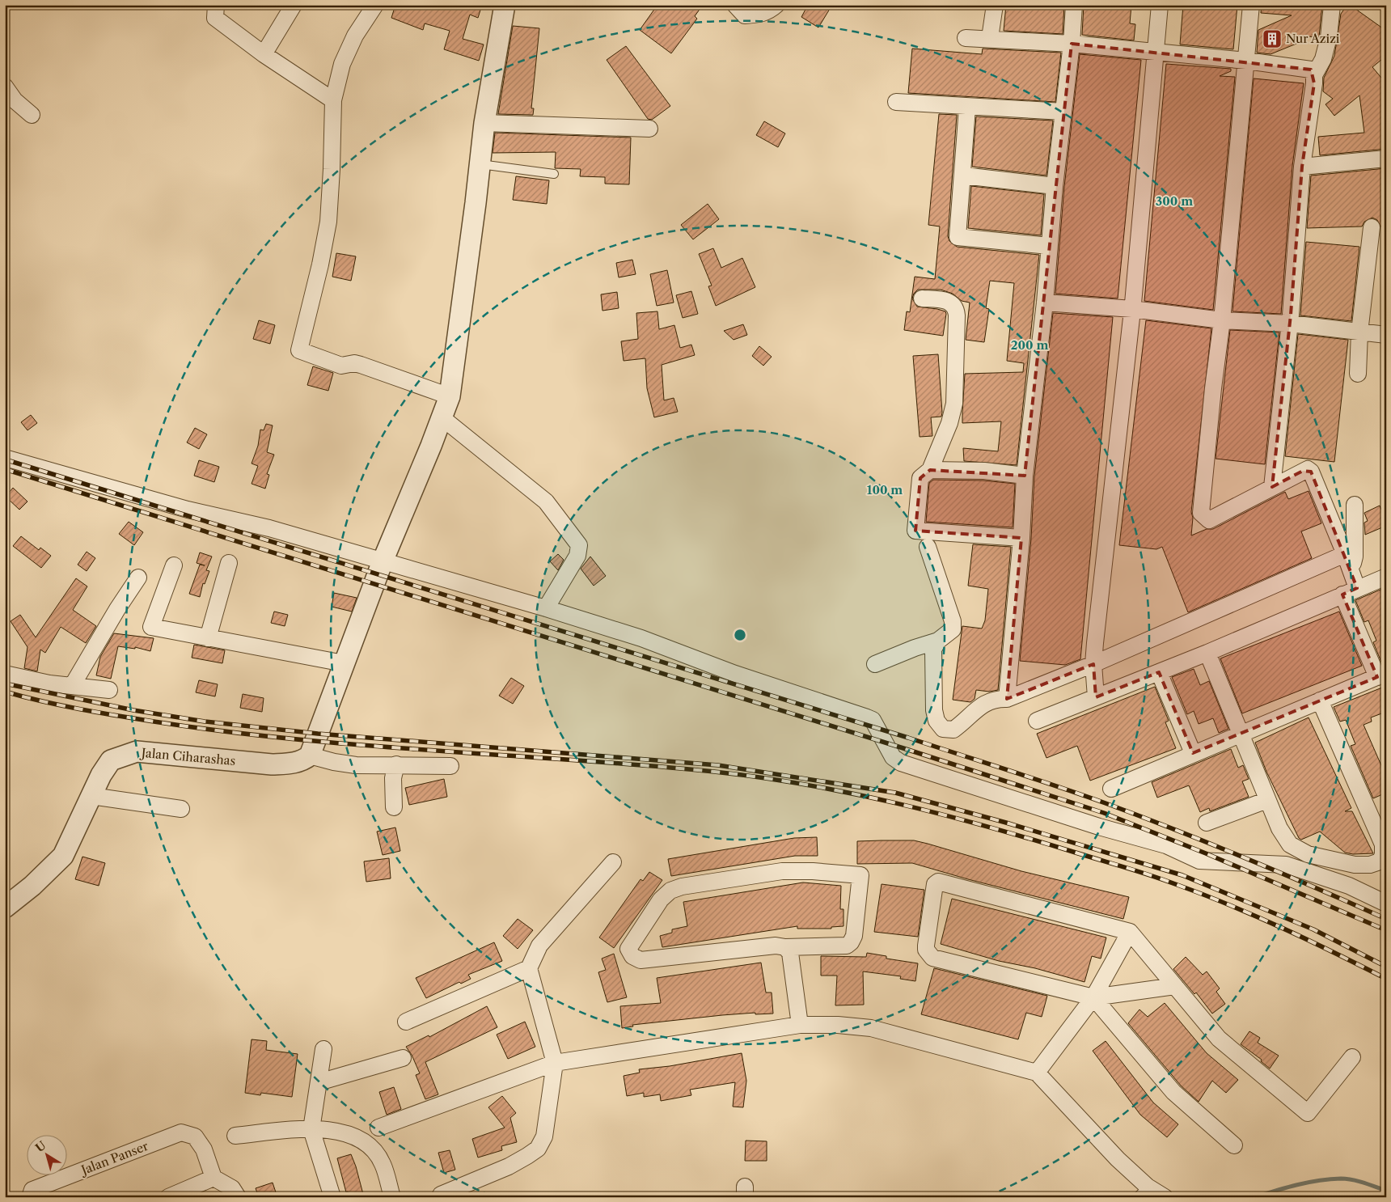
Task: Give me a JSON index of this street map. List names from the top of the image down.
{
  "streets": {
    "street": ["Jalan Ciharashas", "Jalan Panser"]
  },
  "places": {
    "building": ["Nur Azizi"]
  },
  "north": "top left",
  "rings": ["300 m", "200 m", "100 m"]
}
